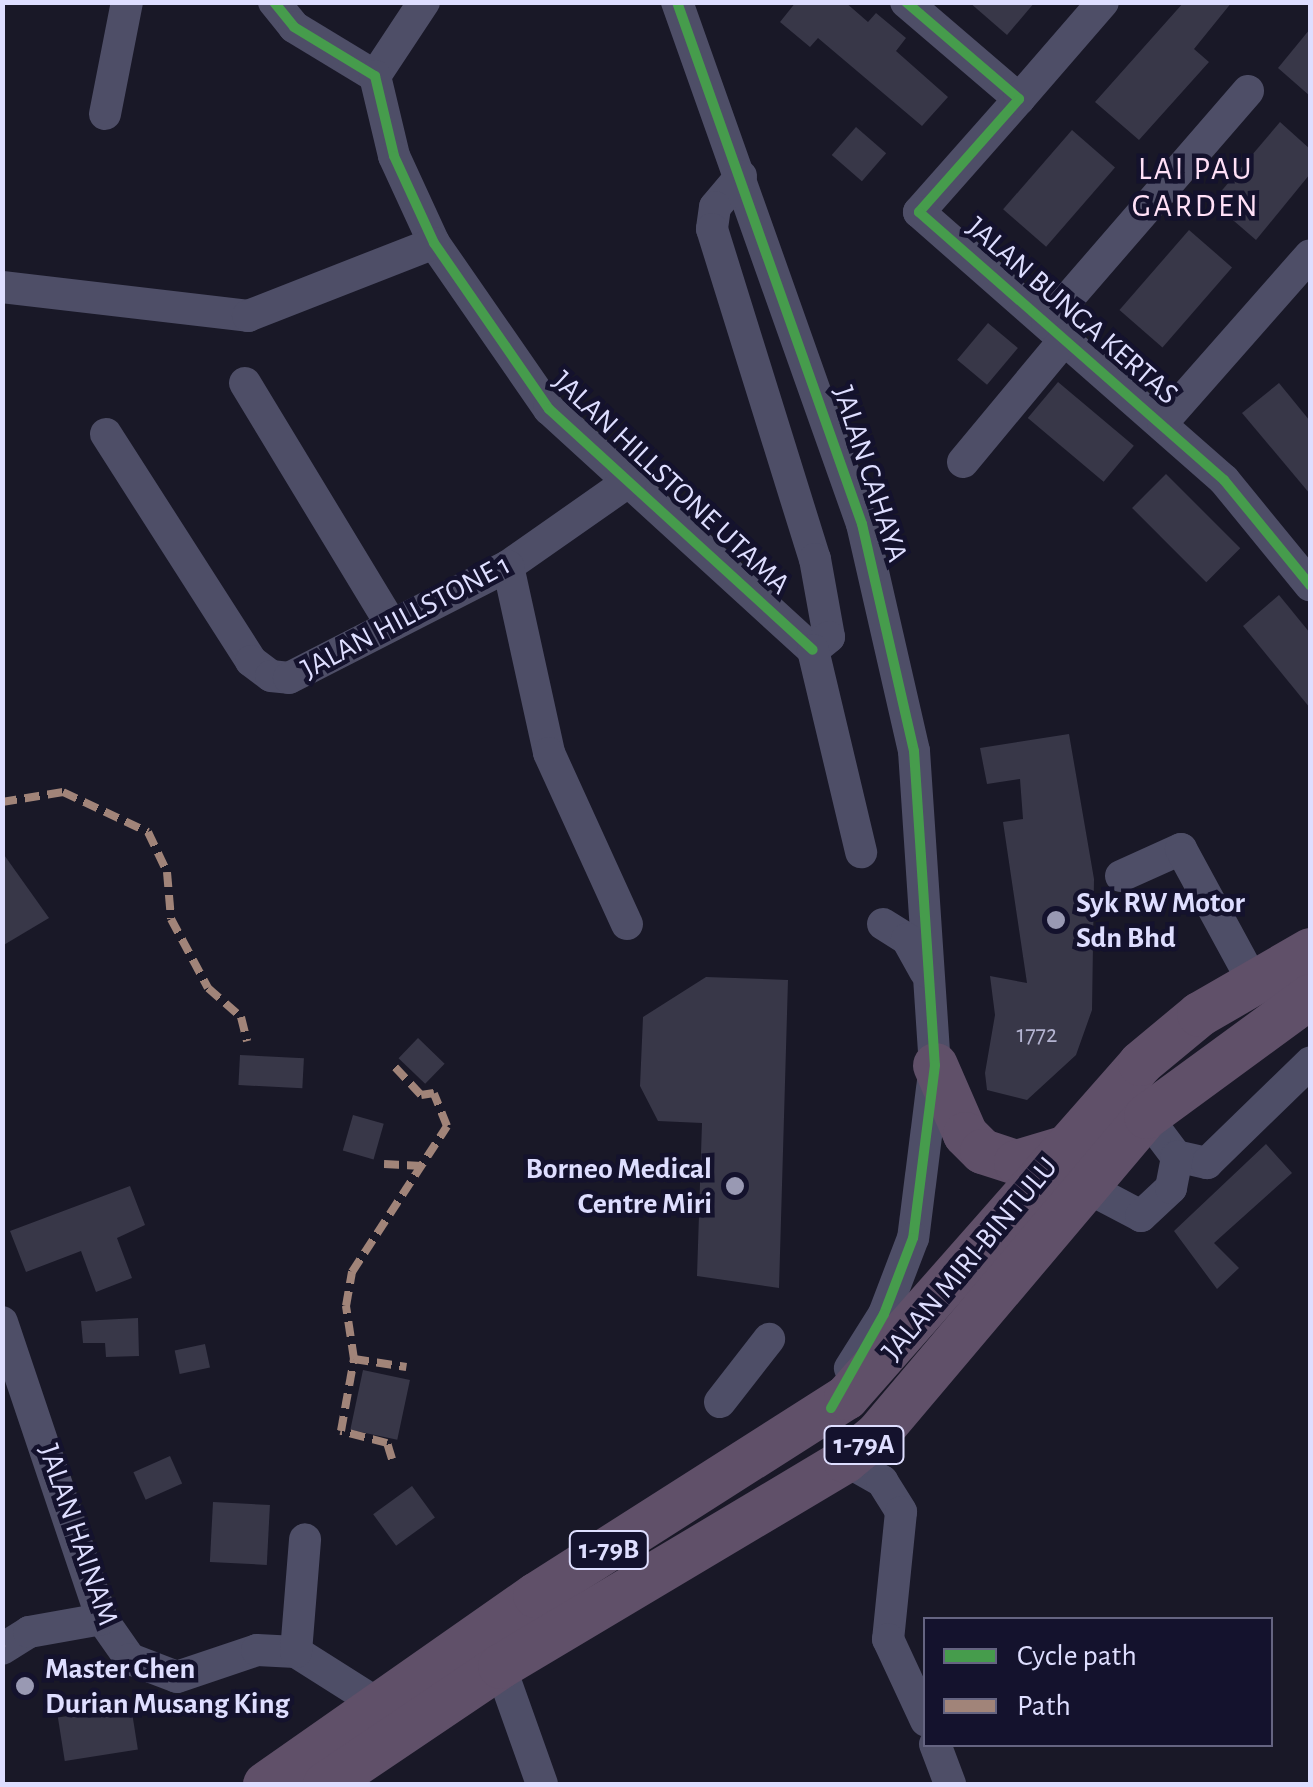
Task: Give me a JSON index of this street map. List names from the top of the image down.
{
  "streets": {
    "highway": ["JALAN MIRI-BINTULU", "1-79A", "1-79B"],
    "street": [
      "JALAN BUNGA KERTAS",
      "JALAN CAHAYA",
      "JALAN HILLSTONE UTAMA",
      "JALAN HILLSTONE 1",
      "JALAN HAINAM"
    ]
  },
  "crossings": [
    ["JALAN CAHAYA", "JALAN MIRI-BINTULU"],
    ["JALAN HILLSTONE UTAMA", "JALAN HILLSTONE 1"]
  ],
  "districts": ["LAI PAU GARDEN"],
  "places": ["Syk RW Motor Sdn Bhd", "Borneo Medical Centre Miri", "Master Chen Durian Musang King"],
  "house_numbers": ["1772"],
  "legend": ["Cycle path", "Path"]
}
